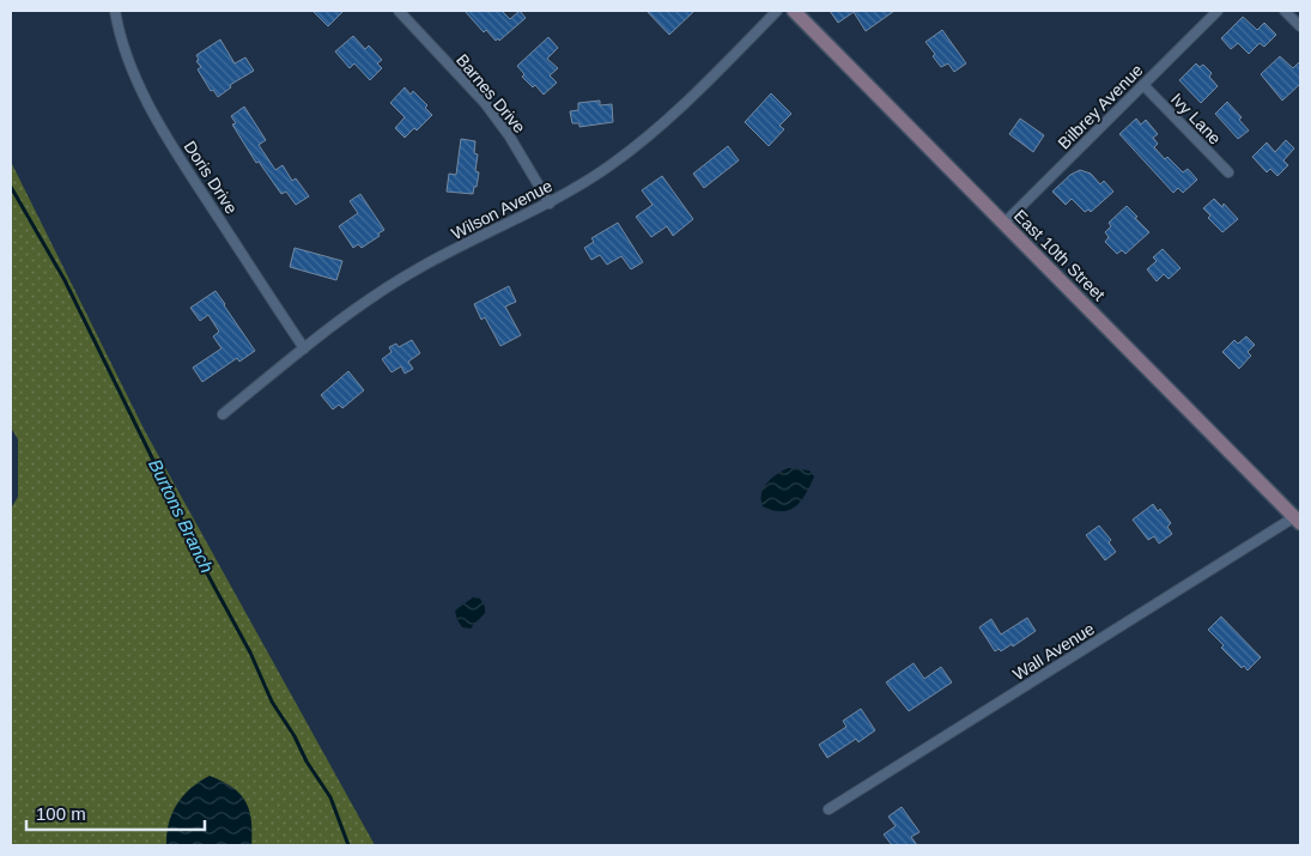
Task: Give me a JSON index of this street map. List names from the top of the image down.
{
  "streets": {
    "main road": ["East 10th Street"],
    "street": [
      "Barnes Drive",
      "Bilbrey Avenue",
      "Ivy Lane",
      "Doris Drive",
      "Wilson Avenue",
      "Wall Avenue"
    ]
  },
  "crossings": [
    ["Barnes Drive", "Wilson Avenue"],
    ["Bilbrey Avenue", "Ivy Lane"],
    ["Bilbrey Avenue", "East 10th Street"],
    ["Doris Drive", "Wilson Avenue"],
    ["East 10th Street", "Wall Avenue"]
  ],
  "water": ["Burtons Branch"],
  "scale_bar": "100 m"
}
